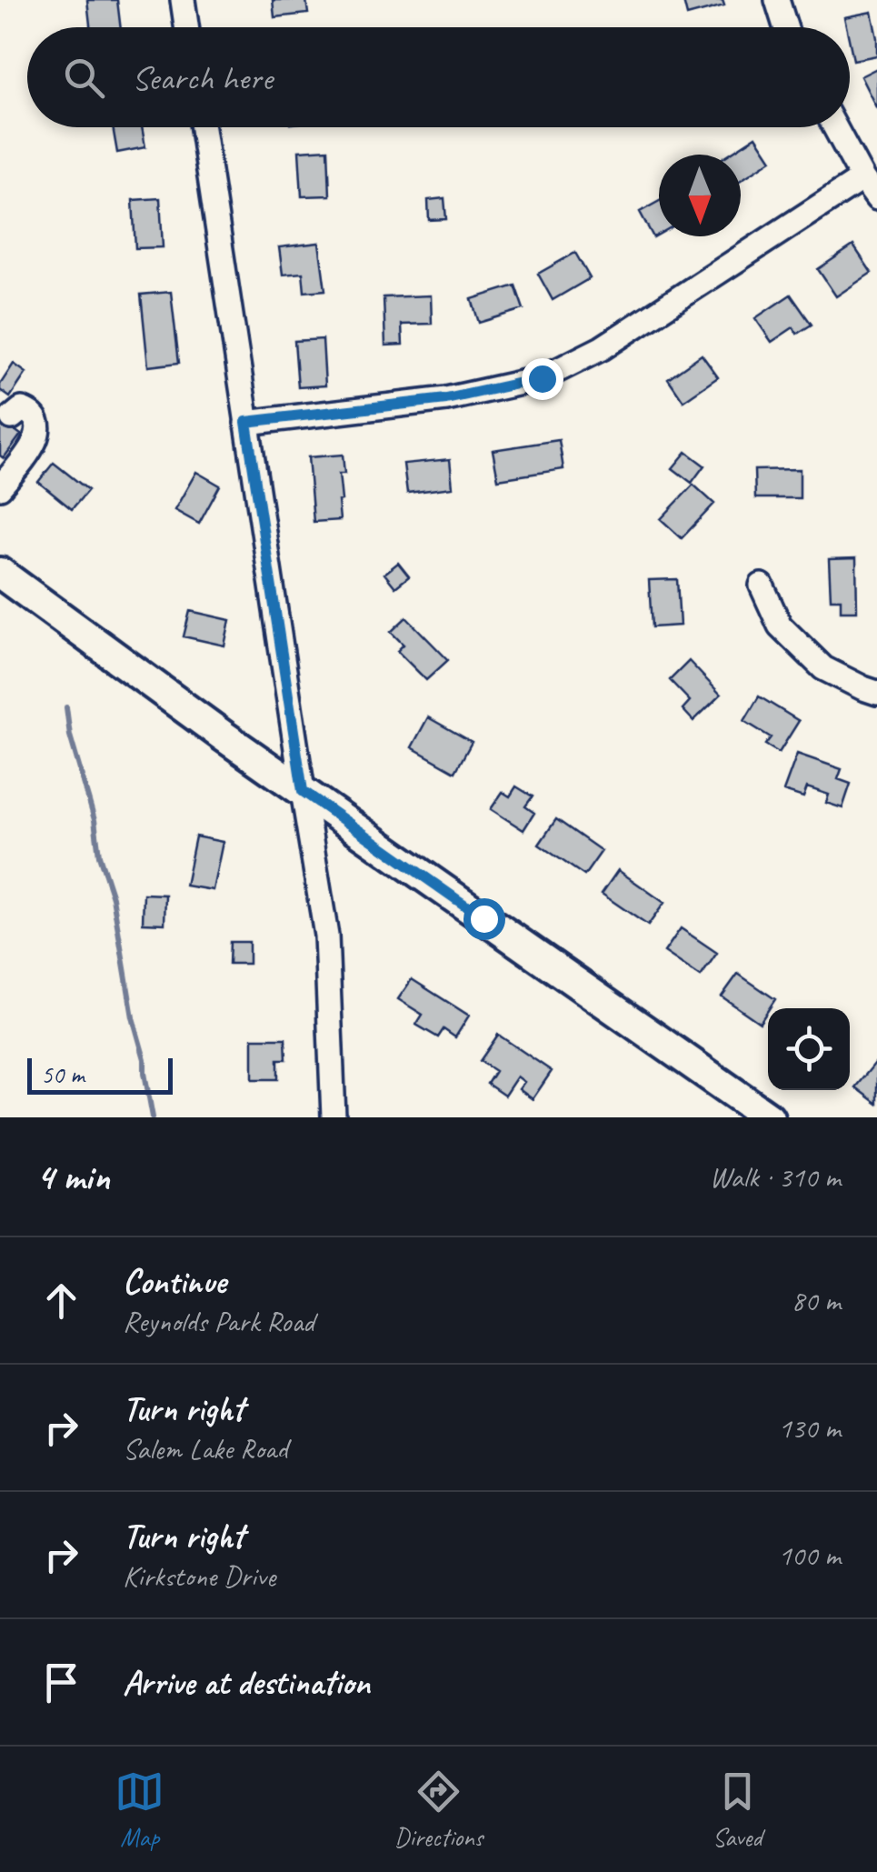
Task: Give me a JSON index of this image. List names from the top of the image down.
{
  "scale_bar": "50 m",
  "north": "bottom",
  "page": {
    "search": "Search here",
    "scale": "50 m",
    "heading": ["4 min", "Walk · 310 m"],
    "list": [
      ["Continue", "Reynolds Park Road", "80 m"],
      ["Turn right", "Salem Lake Road", "130 m"],
      ["Turn right", "Kirkstone Drive", "100 m"],
      "Arrive at destination"
    ],
    "nav": ["Map", "Directions", "Saved"]
  }
}
